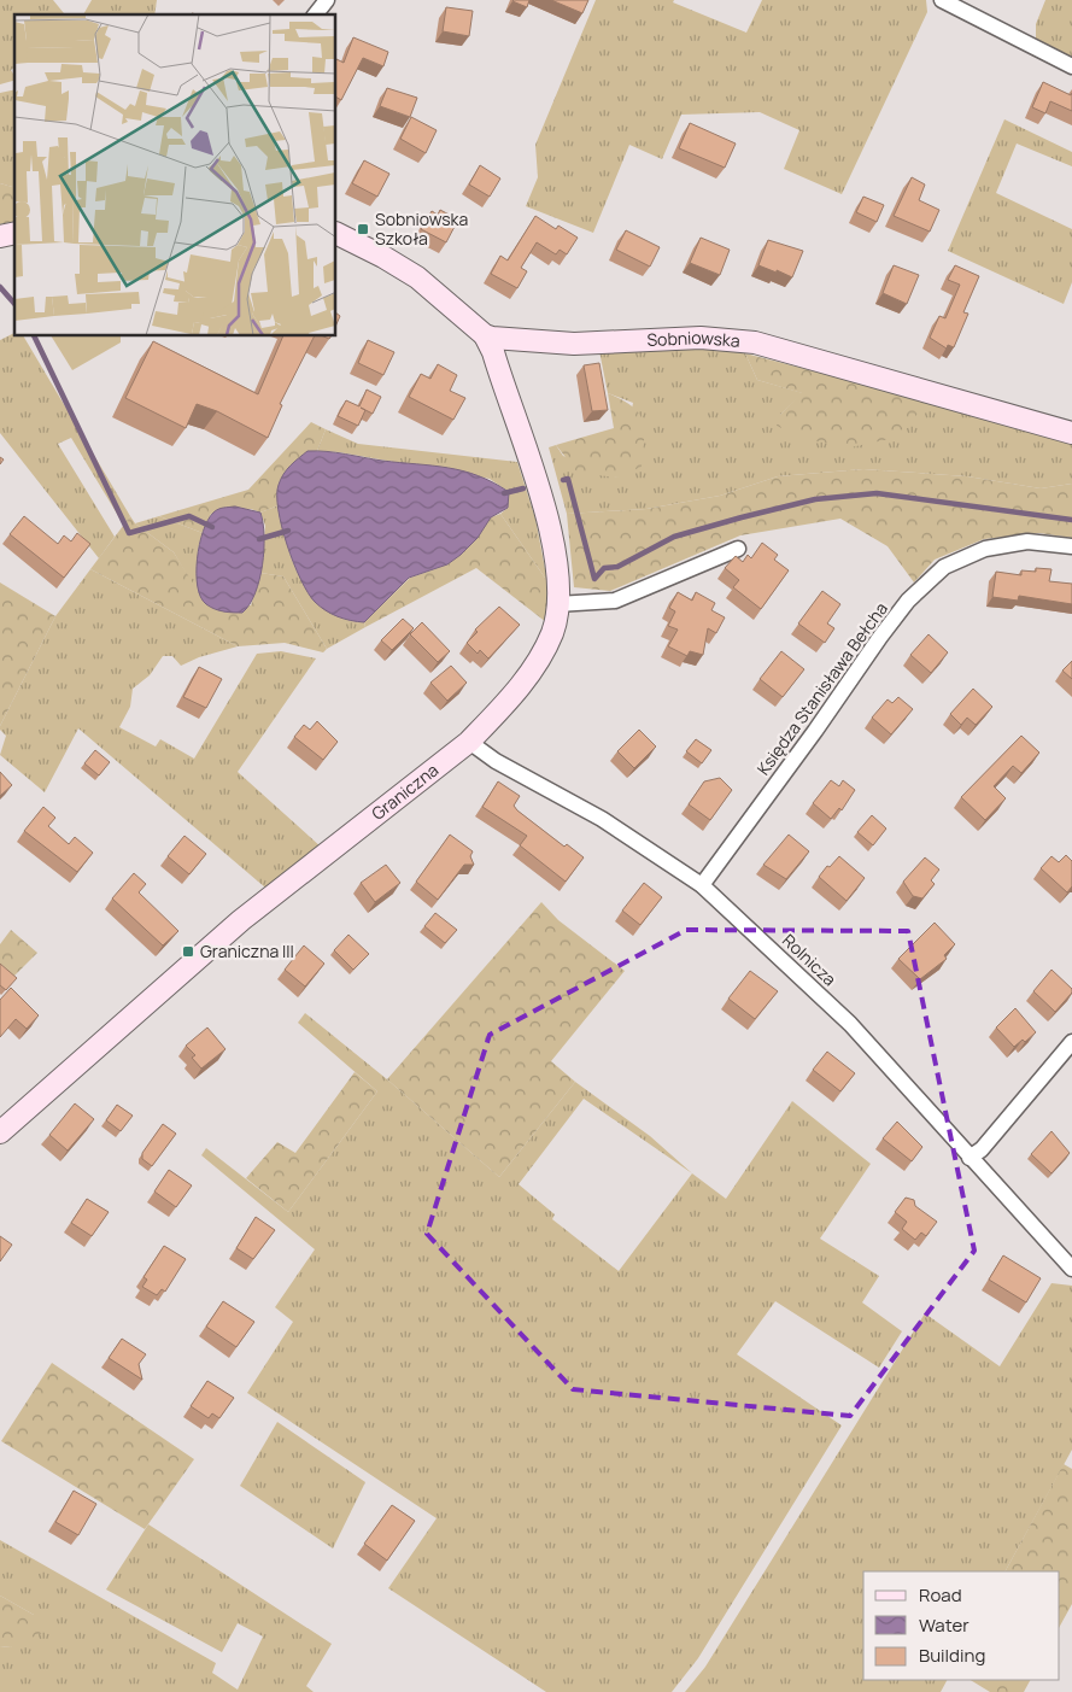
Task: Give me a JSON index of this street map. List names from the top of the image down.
{
  "streets": {
    "street": [
      "Sobniowska",
      "Księdza Stanisława Bełcha",
      "Graniczna",
      "Rolnicza"
    ]
  },
  "crossings": [
    ["Sobniowska", "Graniczna"],
    ["Księdza Stanisława Bełcha", "Rolnicza"],
    ["Graniczna", "Rolnicza"]
  ],
  "places": {
    "transit": ["Sobniowska Szkoła", "Graniczna III"]
  },
  "legend": ["Road", "Water", "Building"]
}
